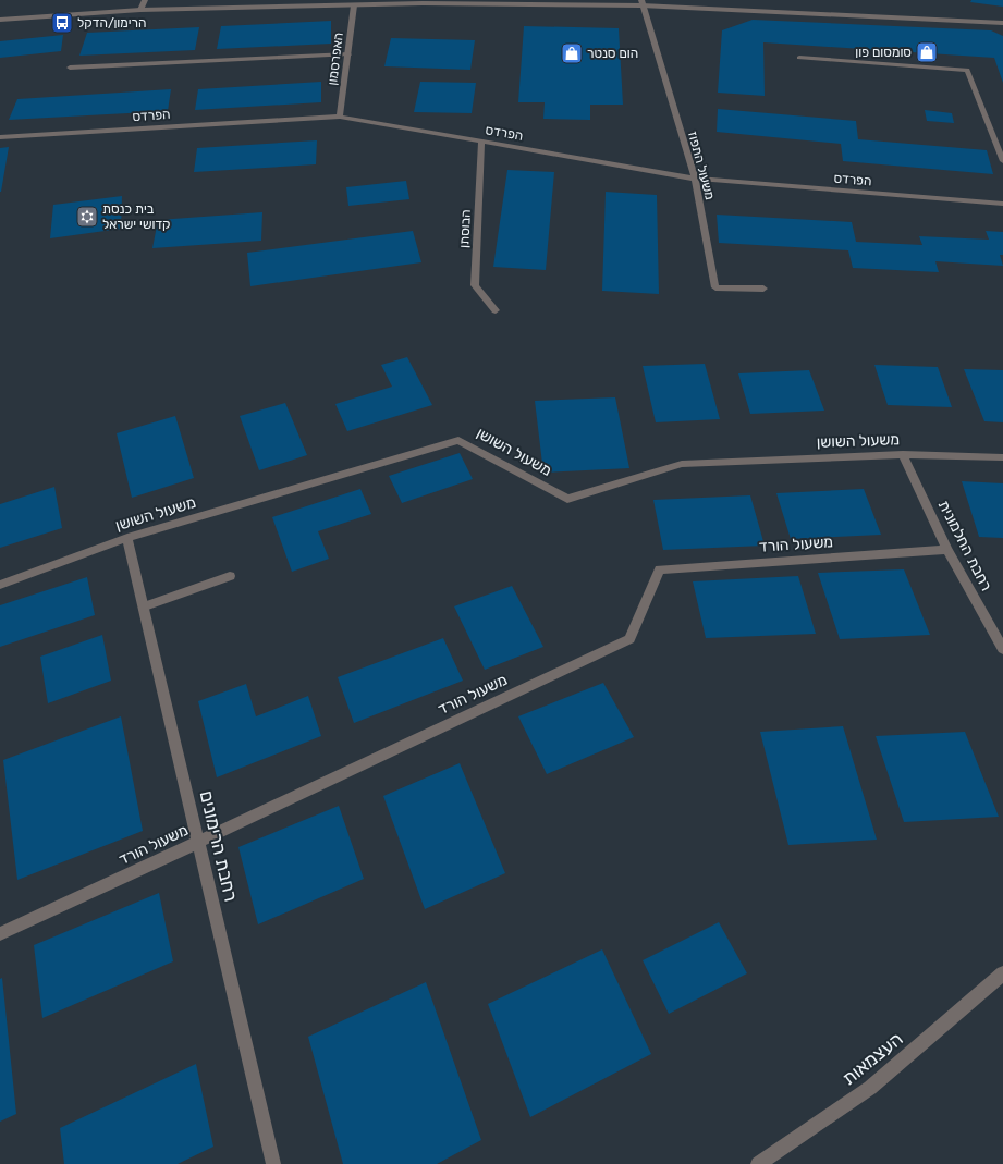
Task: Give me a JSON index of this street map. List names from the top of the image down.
{
  "streets": {
    "street": [
      "האפרסמון",
      "הפרדס",
      "משעול התפוז",
      "הבוסתן",
      "משעול השושן",
      "משעול הורד",
      "רחבת החלמונית",
      "רחבת הרימונים",
      "העצמאות"
    ]
  },
  "crossings": [
    ["האפרסמון", "הפרדס"],
    ["הפרדס", "משעול התפוז"],
    ["הפרדס", "הבוסתן"],
    ["משעול השושן", "רחבת החלמונית"],
    ["משעול השושן", "רחבת הרימונים"],
    ["משעול הורד", "רחבת החלמונית"],
    ["משעול הורד", "רחבת הרימונים"]
  ],
  "places": {
    "bus stop": ["הרימון/הדקל"],
    "shop": ["סומסום פון", "הום סנטר"],
    "synagogue": ["בית כנסת קדושי ישראל"]
  }
}
